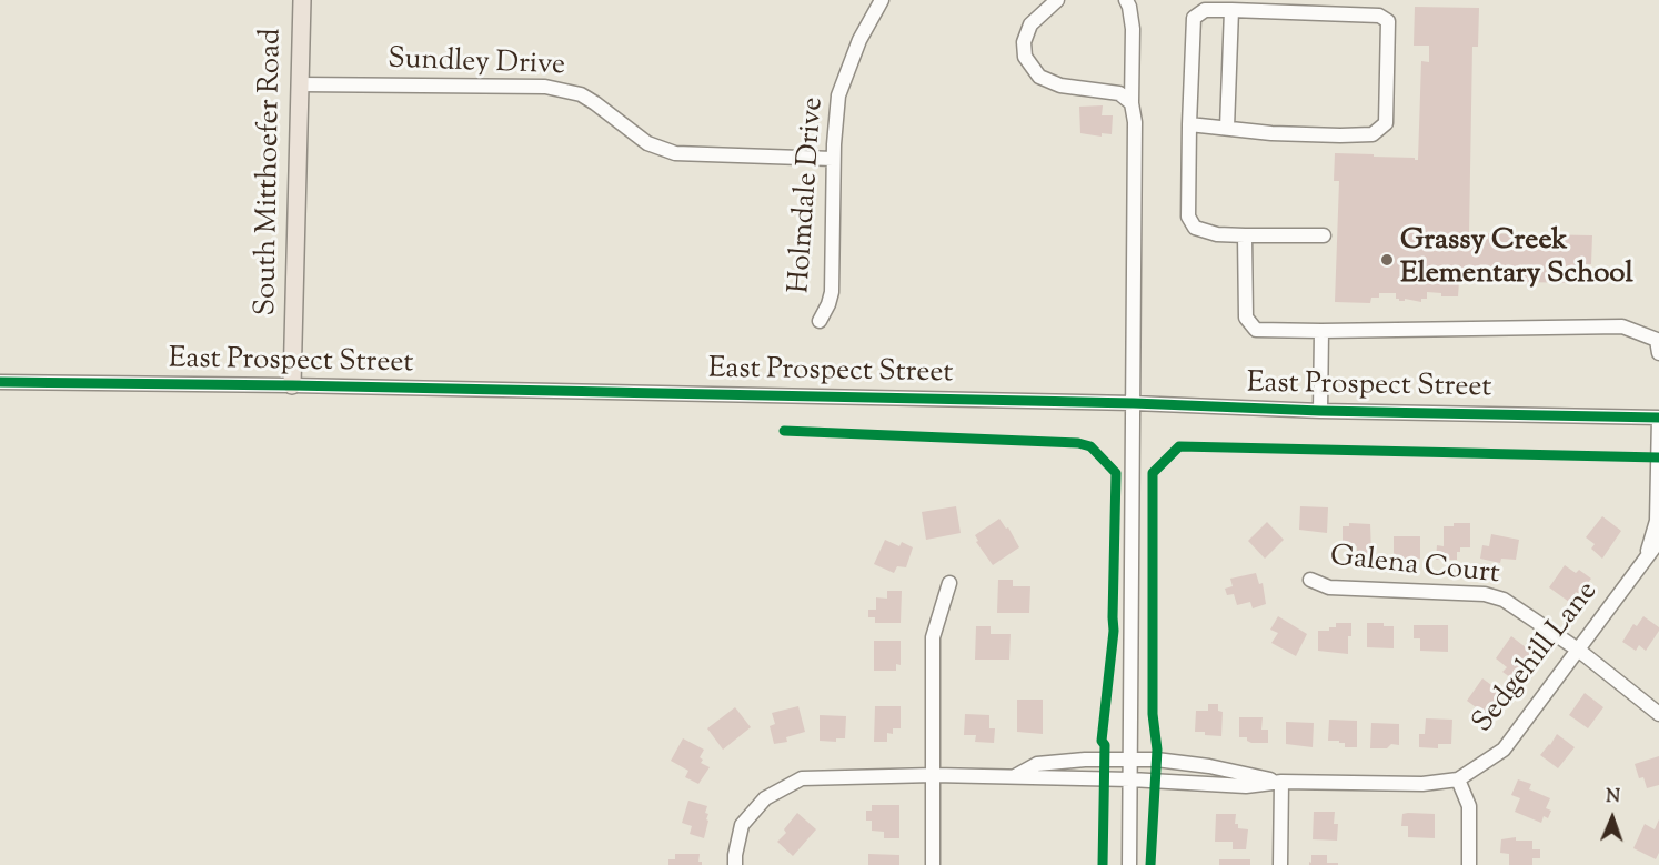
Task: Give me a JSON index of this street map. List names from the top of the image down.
{
  "streets": {
    "main road": ["South Mitthoefer Road"],
    "street": [
      "Sundley Drive",
      "Holmdale Drive",
      "East Prospect Street",
      "Galena Court",
      "Sedgehill Lane"
    ]
  },
  "crossings": [
    ["Sundley Drive", "South Mitthoefer Road"],
    ["Sundley Drive", "Holmdale Drive"],
    ["South Mitthoefer Road", "East Prospect Street"],
    ["East Prospect Street", "Sedgehill Lane"],
    ["Galena Court", "Sedgehill Lane"]
  ],
  "places": ["Grassy Creek Elementary School"],
  "north": "top"
}
